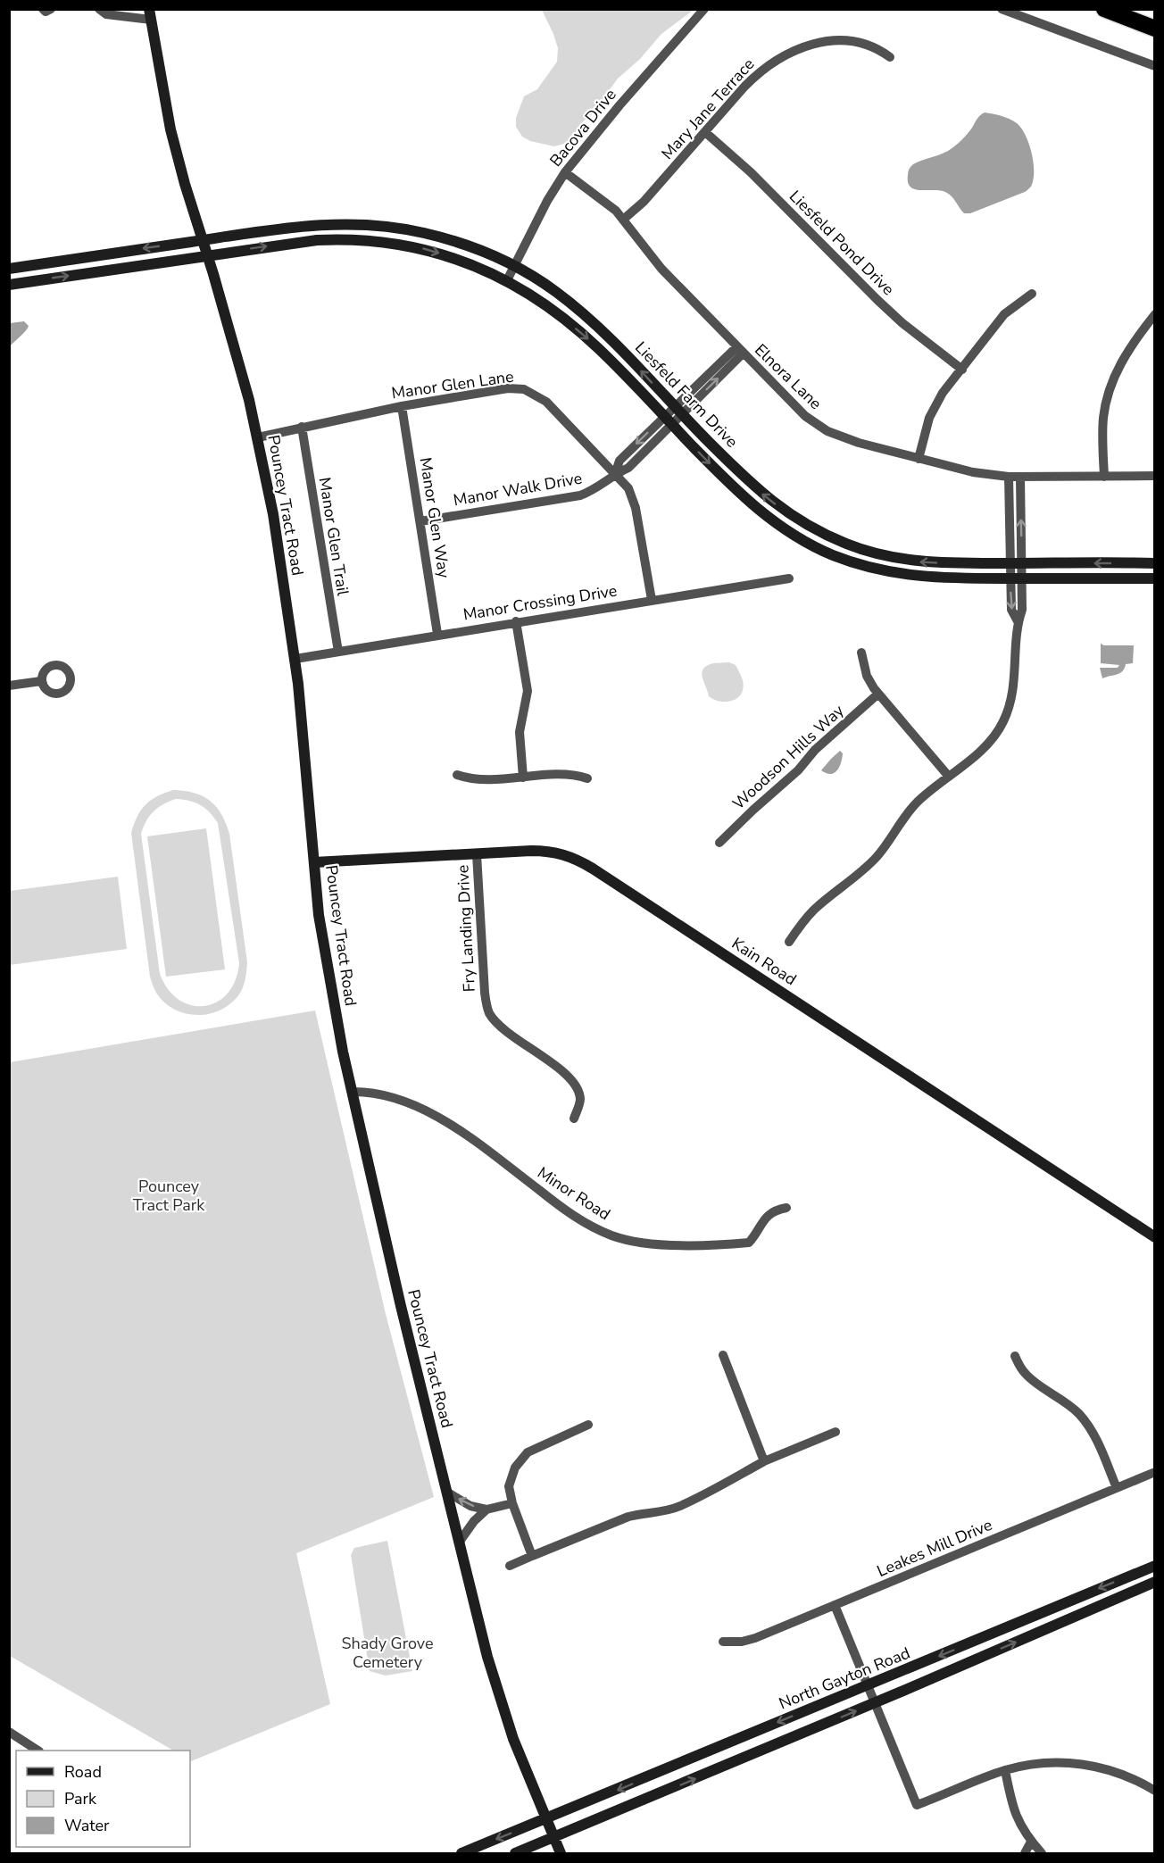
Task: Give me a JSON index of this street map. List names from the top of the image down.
{
  "streets": {
    "street": [
      "Mary Jane Terrace",
      "Bacova Drive",
      "Liesfeld Pond Drive",
      "Elnora Lane",
      "Manor Glen Lane",
      "Liesfeld Farm Drive",
      "Manor Walk Drive",
      "Pouncey Tract Road",
      "Manor Glen Way",
      "Manor Glen Trail",
      "Manor Crossing Drive",
      "Woodson Hills Way",
      "Fry Landing Drive",
      "Kain Road",
      "Minor Road",
      "Leakes Mill Drive",
      "North Gayton Road"
    ]
  },
  "crossings": [
    ["Mary Jane Terrace", "Liesfeld Pond Drive"],
    ["Mary Jane Terrace", "Elnora Lane"],
    ["Bacova Drive", "Elnora Lane"],
    ["Bacova Drive", "Liesfeld Farm Drive"],
    ["Elnora Lane", "Manor Walk Drive"],
    ["Manor Glen Lane", "Manor Walk Drive"],
    ["Manor Glen Lane", "Pouncey Tract Road"],
    ["Manor Glen Lane", "Manor Glen Way"],
    ["Manor Glen Lane", "Manor Glen Trail"],
    ["Manor Glen Lane", "Manor Crossing Drive"],
    ["Liesfeld Farm Drive", "Manor Walk Drive"],
    ["Liesfeld Farm Drive", "Pouncey Tract Road"],
    ["Manor Walk Drive", "Manor Glen Way"],
    ["Pouncey Tract Road", "Manor Crossing Drive"],
    ["Pouncey Tract Road", "Kain Road"],
    ["Pouncey Tract Road", "Minor Road"],
    ["Pouncey Tract Road", "North Gayton Road"],
    ["Manor Glen Way", "Manor Crossing Drive"],
    ["Manor Glen Trail", "Manor Crossing Drive"],
    ["Fry Landing Drive", "Kain Road"]
  ],
  "parks": ["Pouncey Tract Park", "Shady Grove Cemetery"],
  "legend": ["Road", "Park", "Water"]
}
